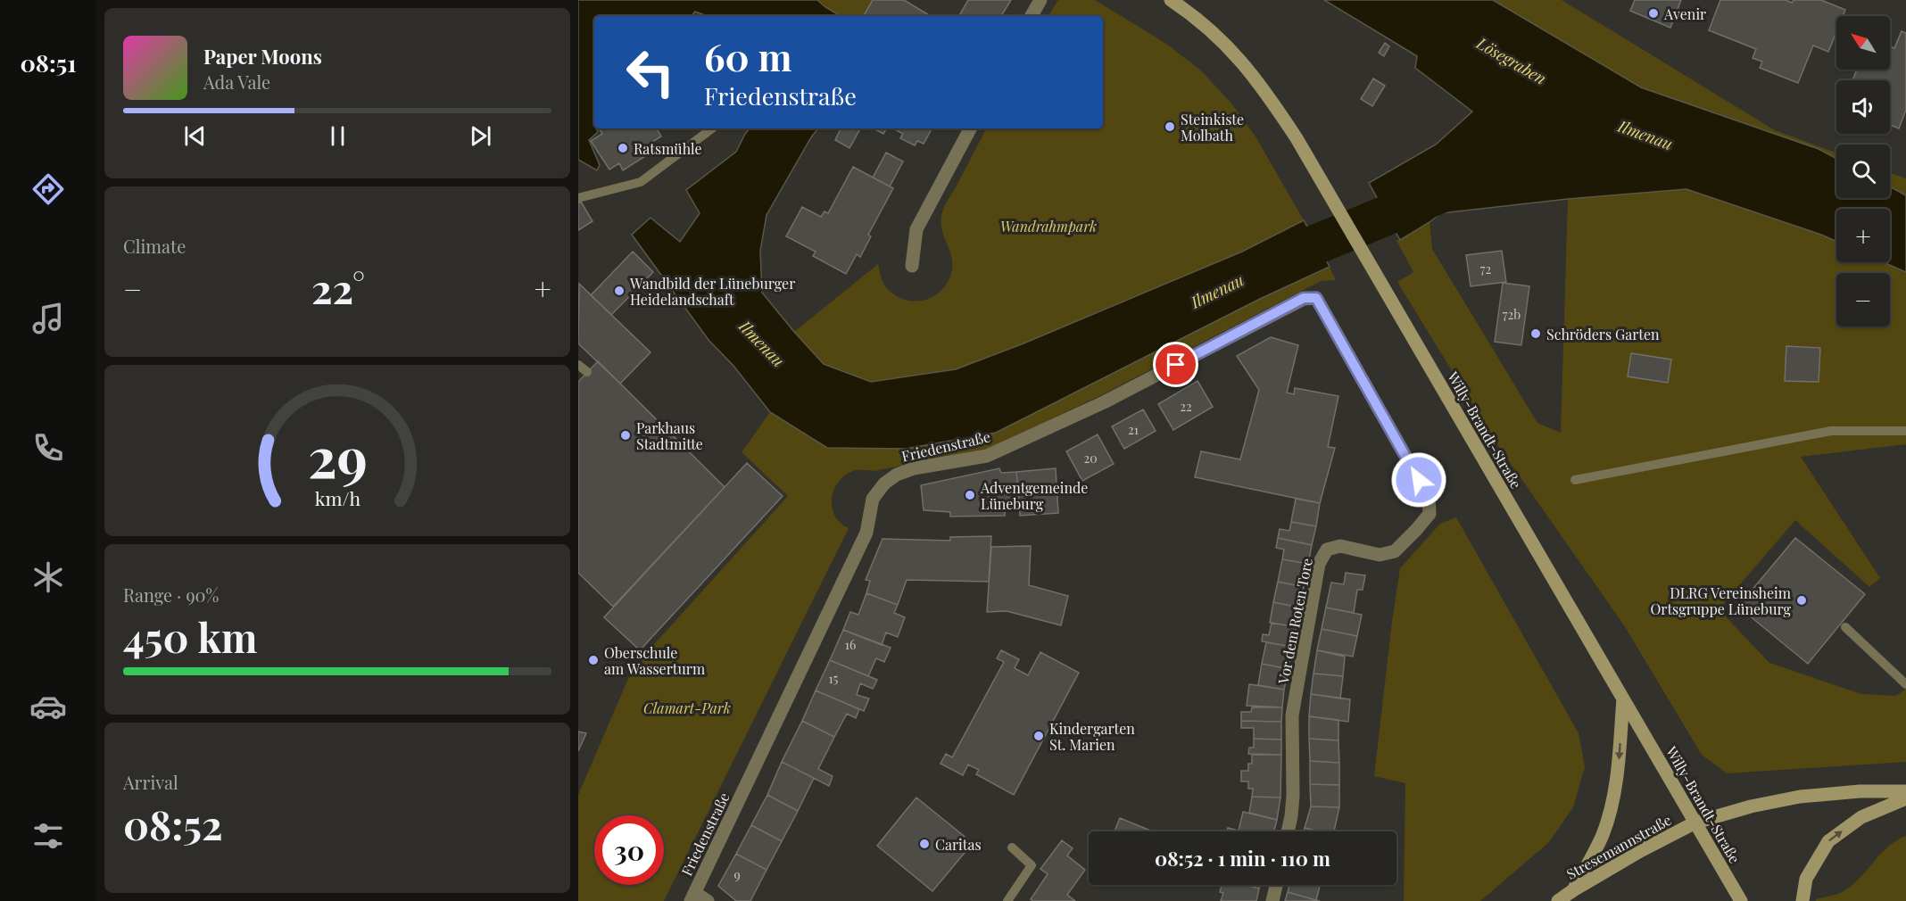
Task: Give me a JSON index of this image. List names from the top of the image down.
{
  "streets": {
    "main road": ["Willy-Brandt-Straße", "Stresemannstraße"],
    "street": ["Friedenstraße", "Vor dem Roten Tore"]
  },
  "crossings": [
    ["Willy-Brandt-Straße", "Stresemannstraße"],
    ["Friedenstraße", "Vor dem Roten Tore"]
  ],
  "water": ["Lösegraben", "Ilmenau"],
  "parks": ["Wandrahmpark", "Clamart-Park"],
  "places": [
    "Avenir",
    "Steinkiste Molbath",
    "Ratsmühle",
    "Wandbild der Lüneburger Heidelandschaft",
    "Schröders Garten",
    "Parkhaus Stadtmitte",
    "Adventgemeinde Lüneburg",
    "DLRG Vereinsheim Ortsgruppe Lüneburg",
    "Oberschule am Wasserturm",
    "Kindergarten St. Marien",
    "Caritas"
  ],
  "house_numbers": [
    "72",
    "72b",
    "22",
    "21",
    "20",
    "16",
    "15",
    "9"
  ],
  "north": "top left",
  "page": {
    "tabs": "08:51",
    "map_buttons": ["+", "−"],
    "turn": ["60 m", "Friedenstraße"],
    "song": ["Paper Moons", "Ada Vale"],
    "tile": [
      "Climate",
      ["Range · 90%", "450 km"],
      ["Arrival", "08:52"]
    ],
    "heat": ["−", "22°", "+"],
    "limit": "30",
    "trip": "08:52 · 1 min · 110 m",
    "gauge": ["29", "km/h"]
  }
}
